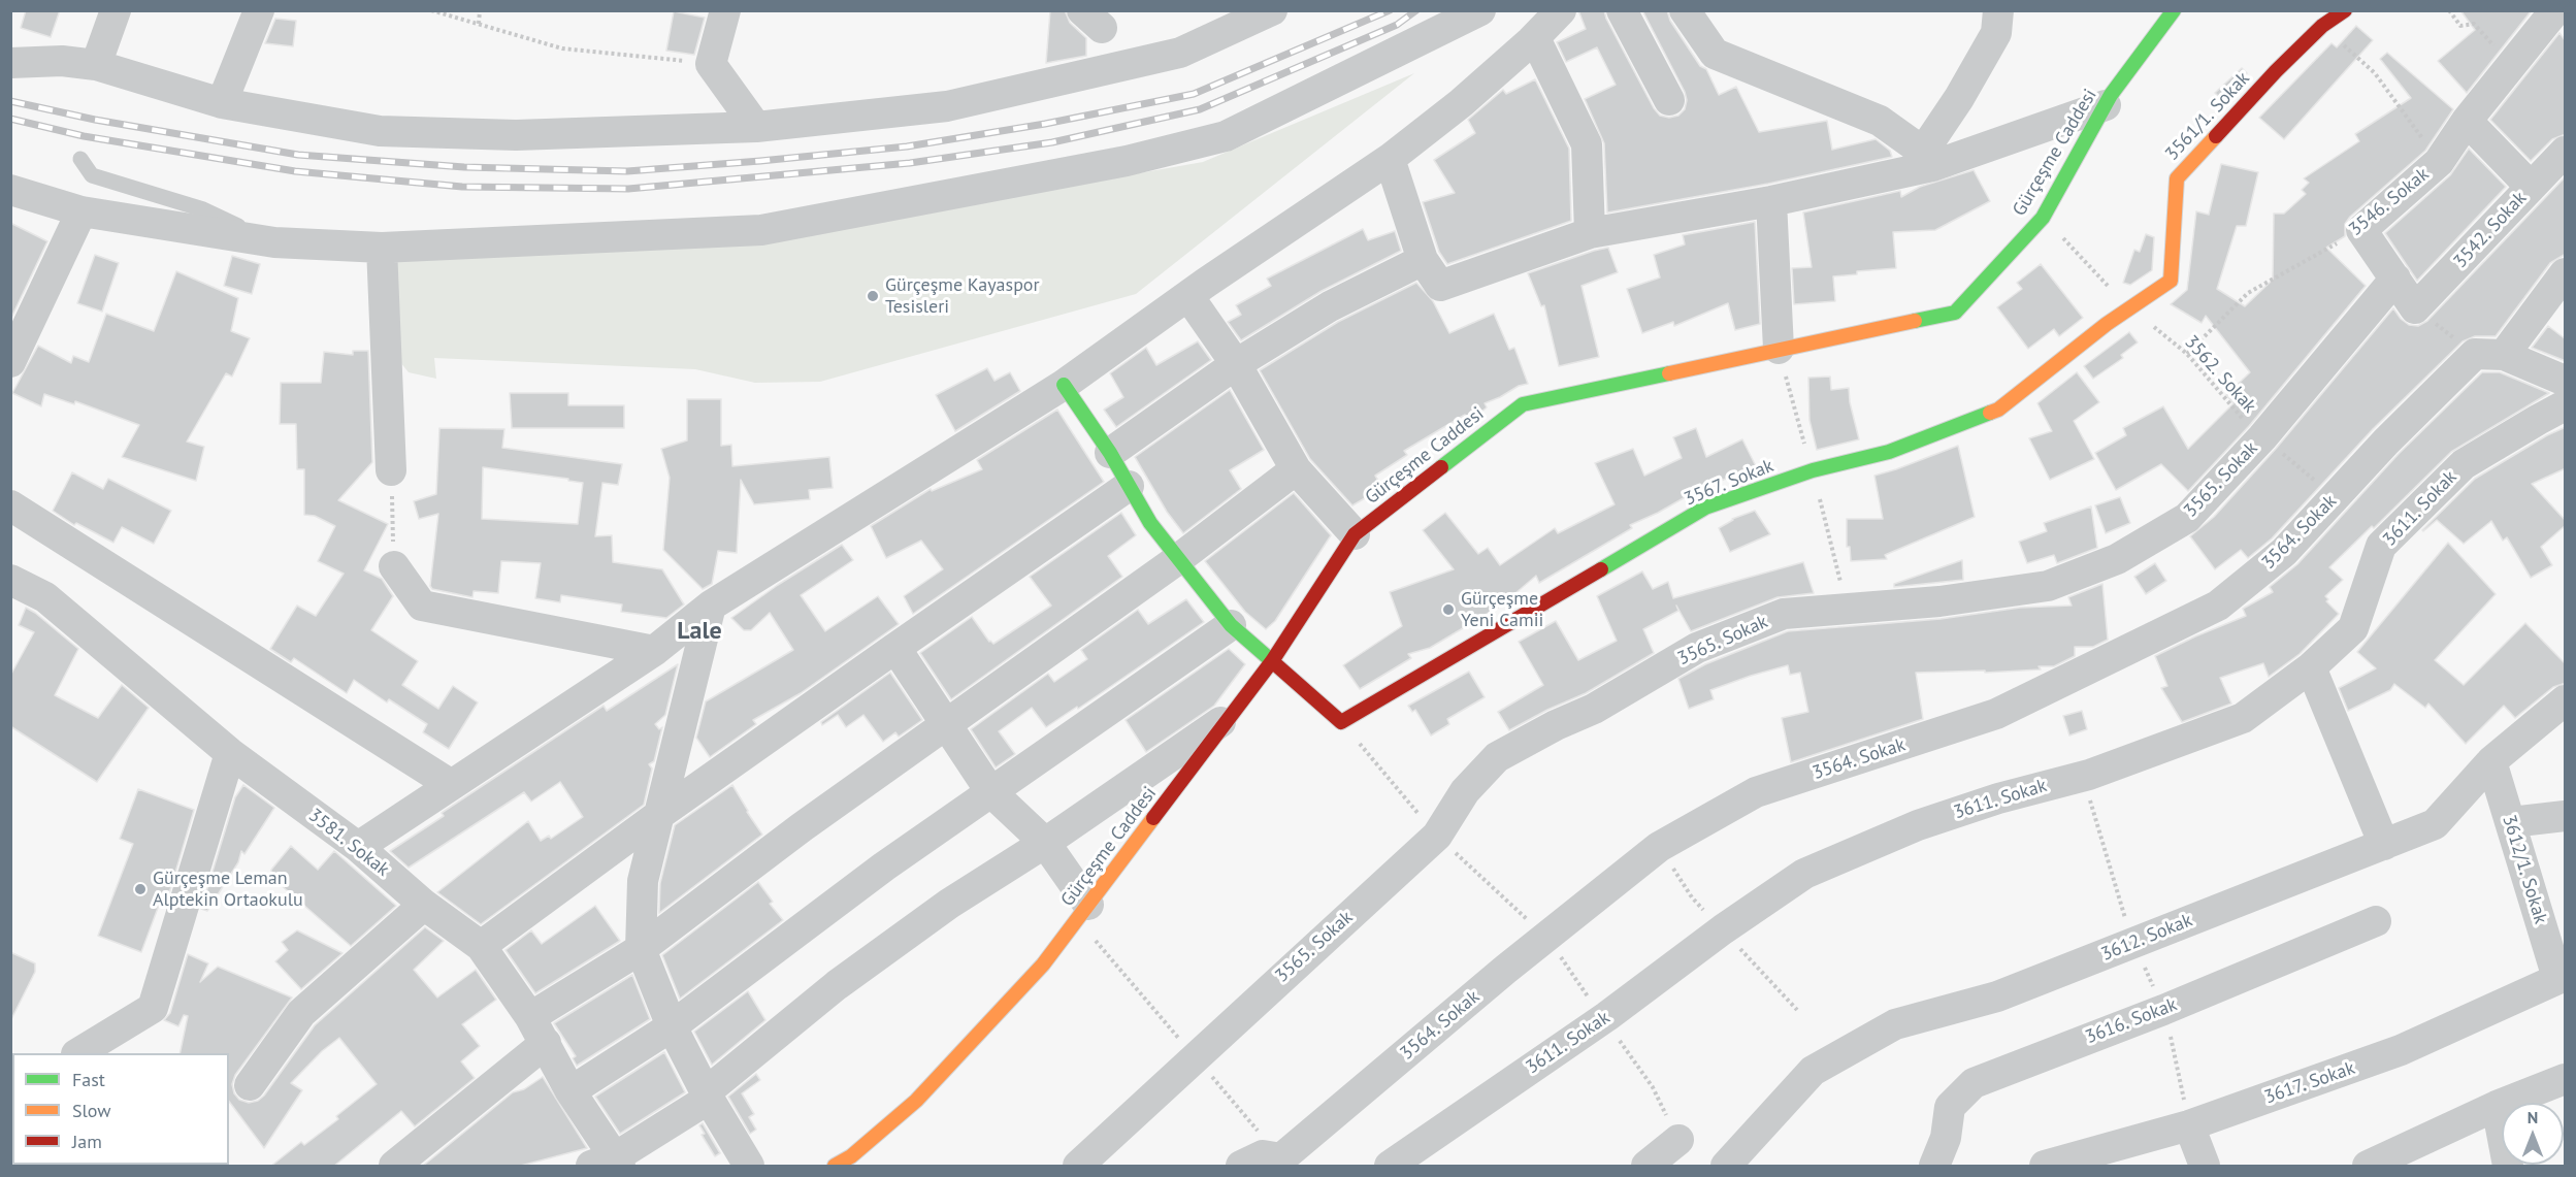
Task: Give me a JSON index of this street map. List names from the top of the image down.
{
  "streets": {
    "main road": ["3561/1. Sokak", "Gürçeşme Caddesi", "3567. Sokak"],
    "street": [
      "3546. Sokak",
      "3542. Sokak",
      "3565. Sokak",
      "3611. Sokak",
      "3564. Sokak",
      "3581. Sokak",
      "3612/1. Sokak",
      "3612. Sokak",
      "3616. Sokak",
      "3617. Sokak"
    ],
    "path": ["3562. Sokak"]
  },
  "crossings": [
    ["3561/1. Sokak", "3562. Sokak"],
    ["3561/1. Sokak", "3567. Sokak"],
    ["Gürçeşme Caddesi", "3562. Sokak"],
    ["Gürçeşme Caddesi", "3567. Sokak"],
    ["3546. Sokak", "3562. Sokak"],
    ["3562. Sokak", "3565. Sokak"],
    ["3562. Sokak", "3564. Sokak"],
    ["3612/1. Sokak", "3612. Sokak"],
    ["3612/1. Sokak", "3617. Sokak"]
  ],
  "districts": ["Lale"],
  "places": ["Gürçeşme Kayaspor Tesisleri", "Gürçeşme Yeni Camii", "Gürçeşme Leman Alptekin Ortaokulu"],
  "legend": ["Fast", "Slow", "Jam"],
  "north": "top"
}
